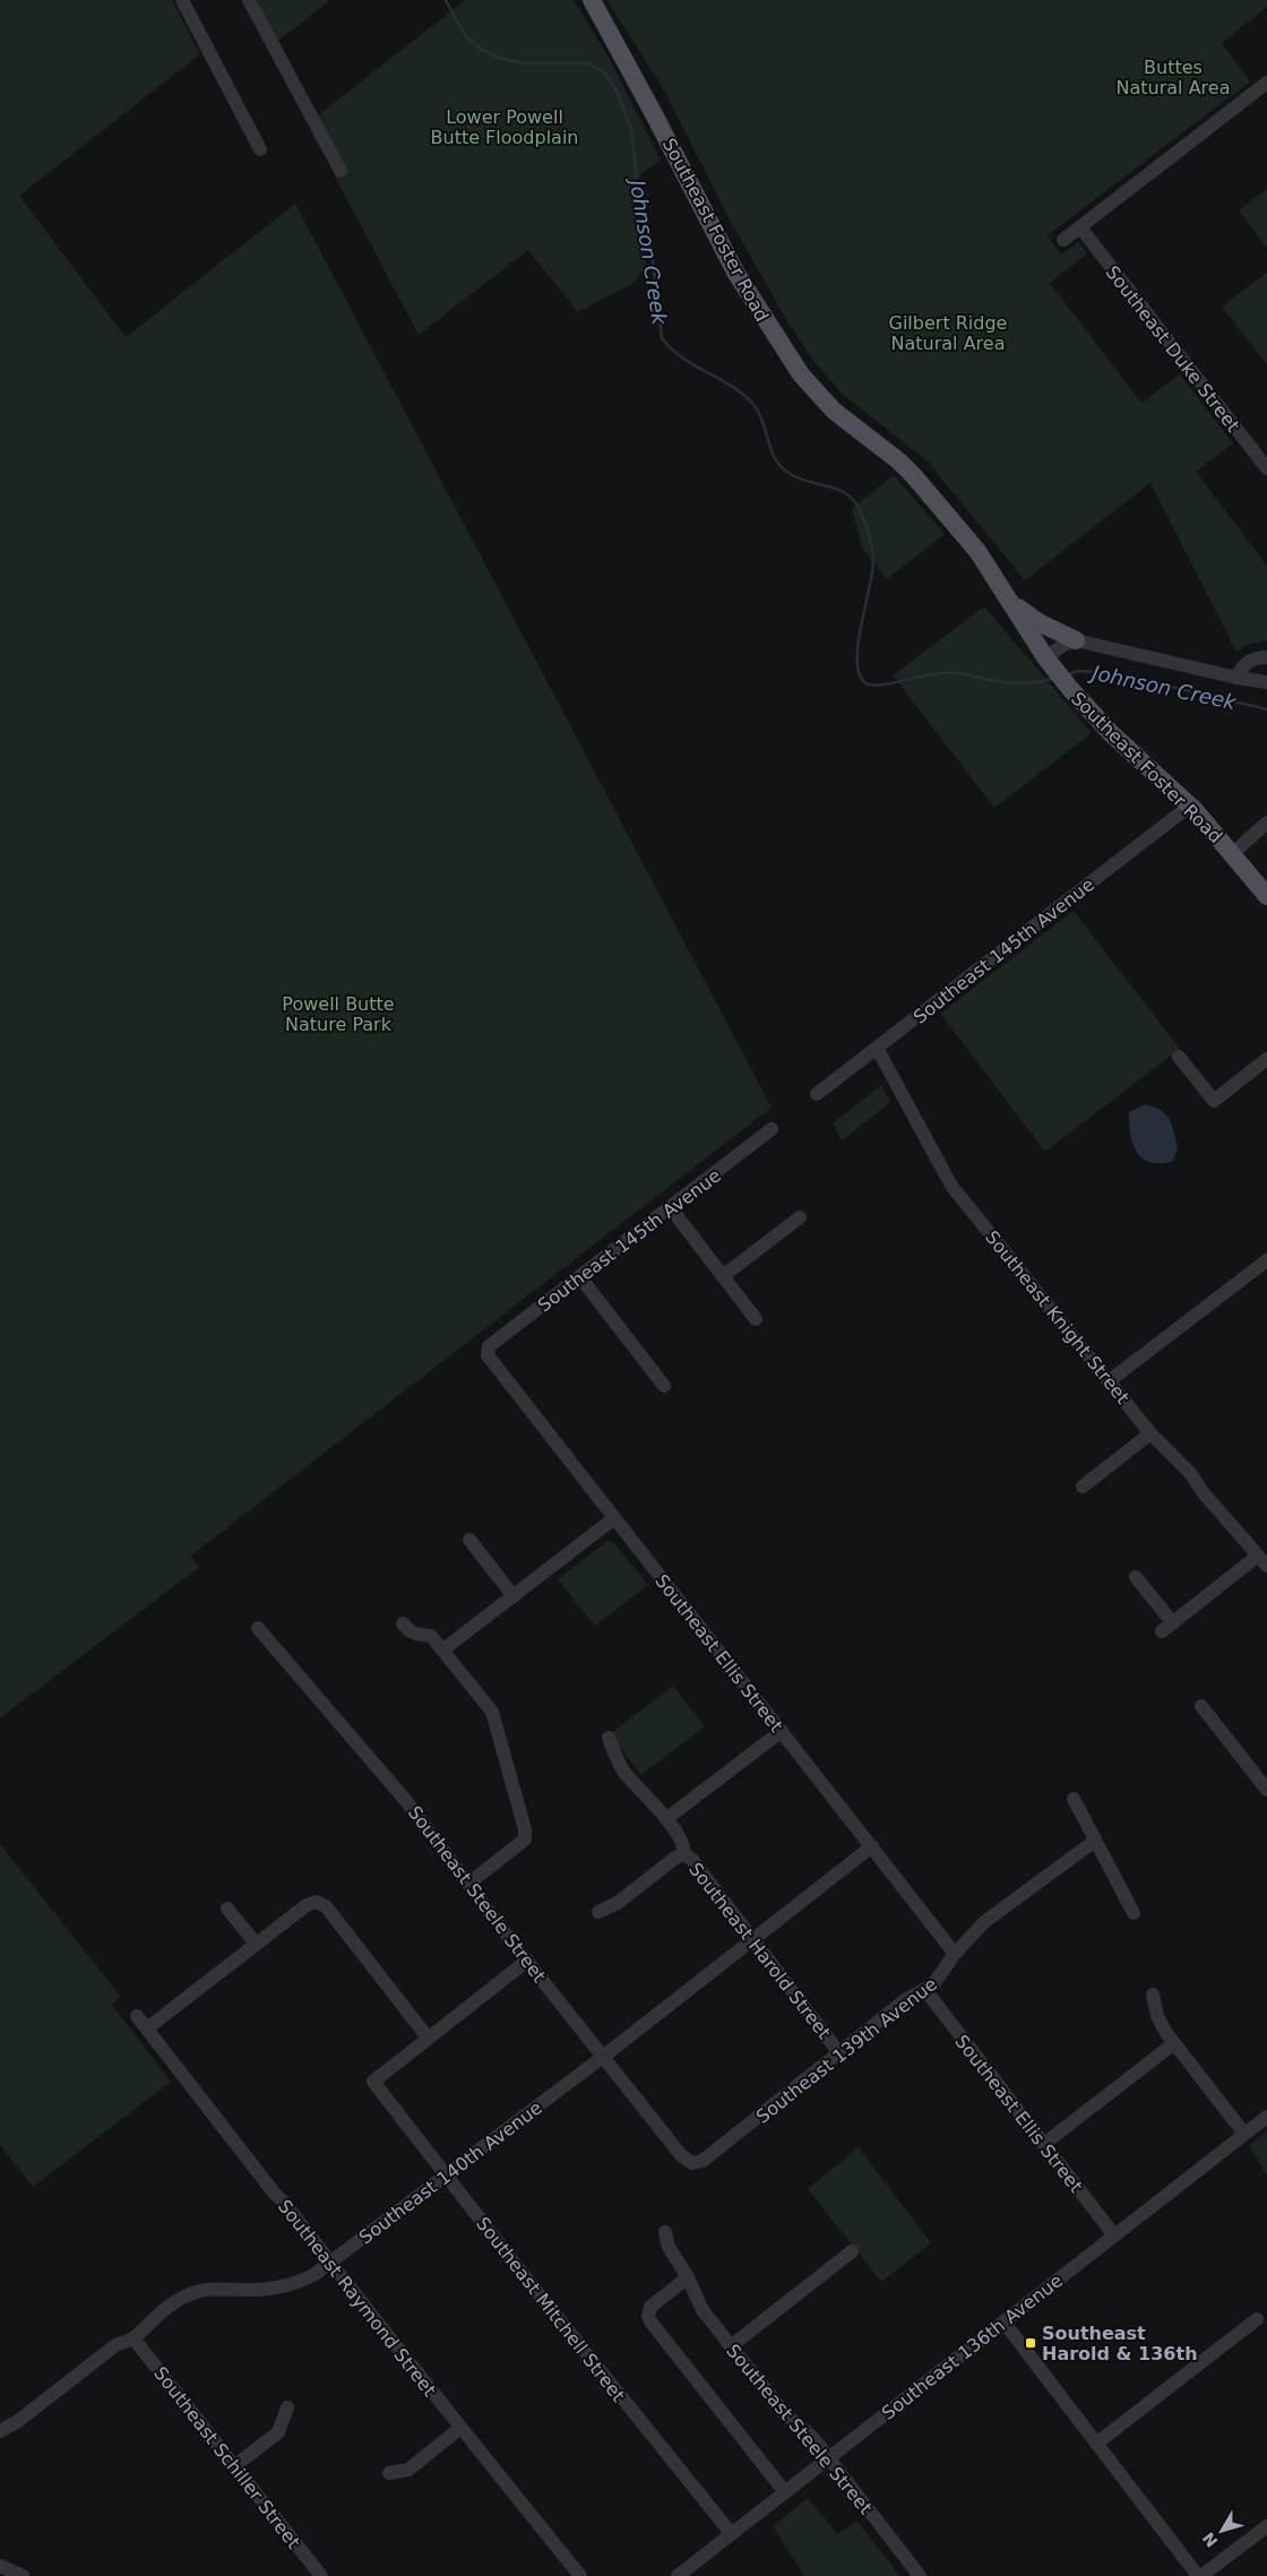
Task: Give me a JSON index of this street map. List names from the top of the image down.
{
  "streets": {
    "main road": ["Southeast Foster Road"],
    "street": [
      "Southeast Duke Street",
      "Southeast 145th Avenue",
      "Southeast Knight Street",
      "Southeast Ellis Street",
      "Southeast Steele Street",
      "Southeast Harold Street",
      "Southeast 139th Avenue",
      "Southeast 140th Avenue",
      "Southeast Raymond Street",
      "Southeast Mitchell Street",
      "Southeast 136th Avenue",
      "Southeast Schiller Street"
    ]
  },
  "crossings": [
    ["Southeast Foster Road", "Southeast 145th Avenue"],
    ["Southeast 145th Avenue", "Southeast Knight Street"],
    ["Southeast 145th Avenue", "Southeast Ellis Street"],
    ["Southeast Ellis Street", "Southeast 139th Avenue"],
    ["Southeast Ellis Street", "Southeast 140th Avenue"],
    ["Southeast Ellis Street", "Southeast 136th Avenue"],
    ["Southeast Steele Street", "Southeast 139th Avenue"],
    ["Southeast Steele Street", "Southeast 140th Avenue"],
    ["Southeast Steele Street", "Southeast 136th Avenue"],
    ["Southeast Harold Street", "Southeast 139th Avenue"],
    ["Southeast Harold Street", "Southeast 140th Avenue"],
    ["Southeast 140th Avenue", "Southeast Raymond Street"],
    ["Southeast 140th Avenue", "Southeast Mitchell Street"],
    ["Southeast 140th Avenue", "Southeast Schiller Street"],
    ["Southeast Mitchell Street", "Southeast 136th Avenue"]
  ],
  "water": ["Johnson Creek"],
  "parks": [
    "Buttes Natural Area",
    "Lower Powell Butte Floodplain",
    "Gilbert Ridge Natural Area",
    "Powell Butte Nature Park"
  ],
  "places": {
    "transit": ["Southeast Harold & 136th"]
  },
  "north": "bottom left"
}
